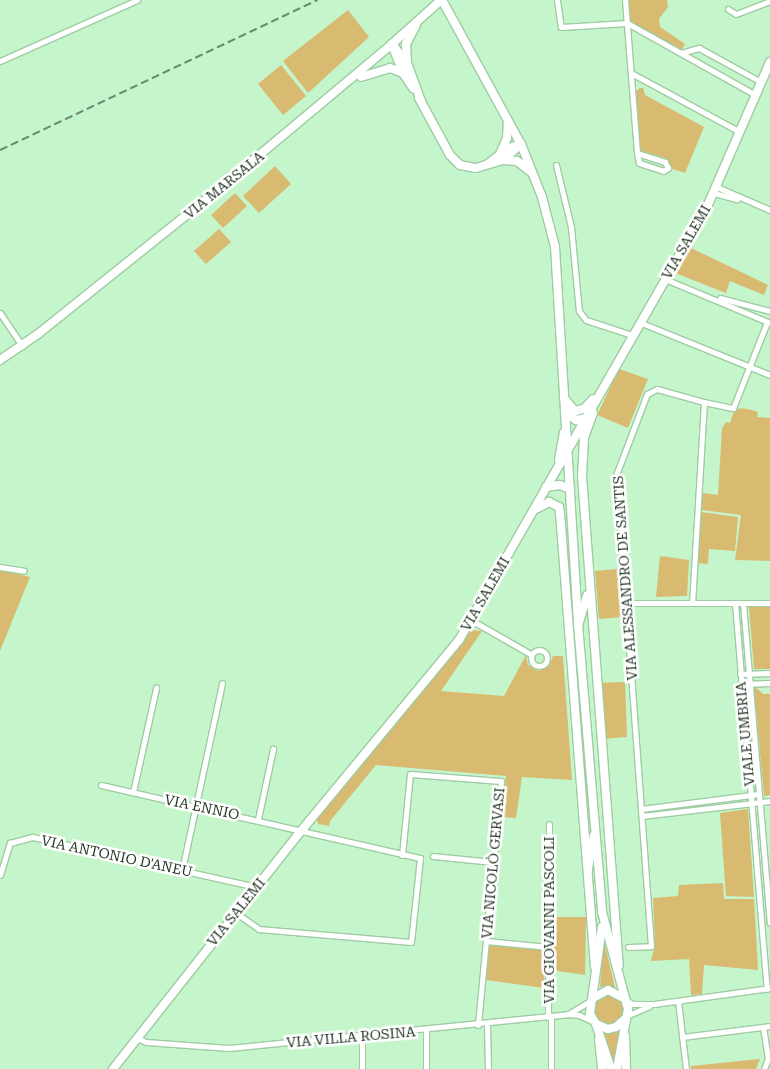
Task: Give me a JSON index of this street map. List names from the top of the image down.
{
  "streets": {
    "street": [
      "VIA MARSALA",
      "VIA SALEMI",
      "VIA ALESSANDRO DE SANTIS",
      "VIALE UMBRIA",
      "VIA ENNIO",
      "VIA ANTONIO D'ANEU",
      "VIA NICOLÒ GERVASI",
      "VIA GIOVANNI PASCOLI",
      "VIA VILLA ROSINA"
    ]
  },
  "crossings": [
    ["VIA SALEMI", "VIA ENNIO"],
    ["VIA SALEMI", "VIA ANTONIO D'ANEU"],
    ["VIA SALEMI", "VIA VILLA ROSINA"],
    ["VIA ENNIO", "VIA NICOLÒ GERVASI"],
    ["VIA NICOLÒ GERVASI", "VIA VILLA ROSINA"],
    ["VIA GIOVANNI PASCOLI", "VIA VILLA ROSINA"]
  ]
}
